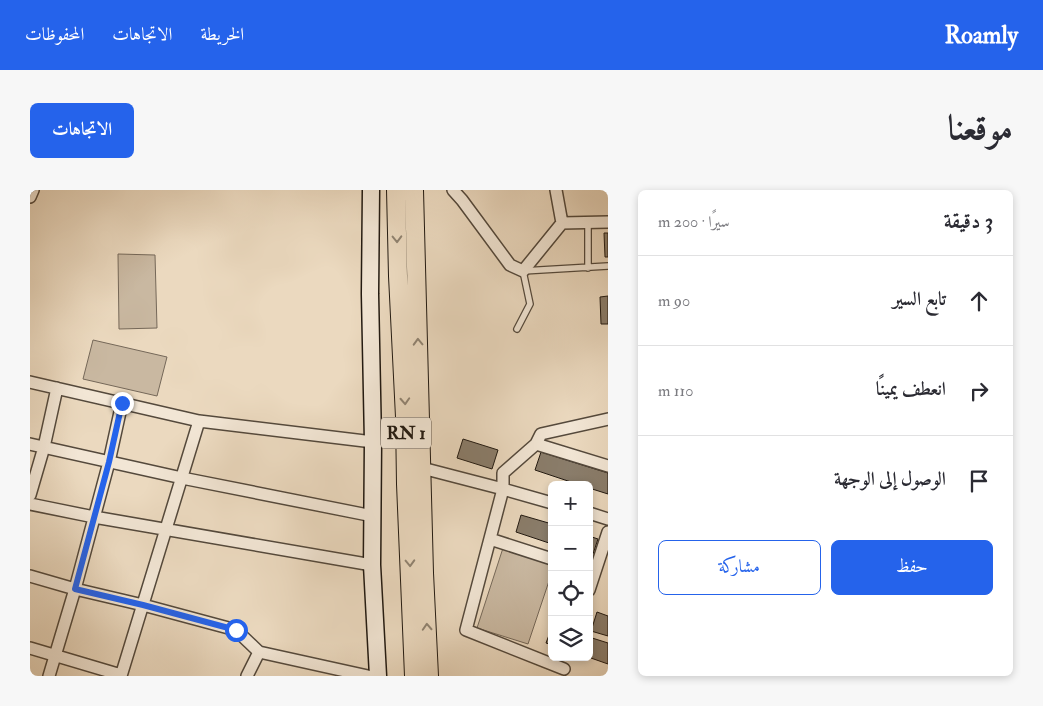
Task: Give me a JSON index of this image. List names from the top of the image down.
{
  "streets": {
    "main road": ["RN 1"]
  },
  "page": {
    "header": "Roamly",
    "nav": ["الخريطة", "الاتجاهات", "المحفوظات"],
    "title": "موقعنا",
    "buttons": [
      "الاتجاهات",
      ["حفظ", "مشاركة"]
    ],
    "heading": ["3 دقيقة", "سيرًا · 200 m"],
    "list": [
      ["تابع السير", "90 m"],
      ["انعطف يمينًا", "110 m"],
      "الوصول إلى الوجهة"
    ],
    "map_buttons": ["+", "−"]
  }
}
